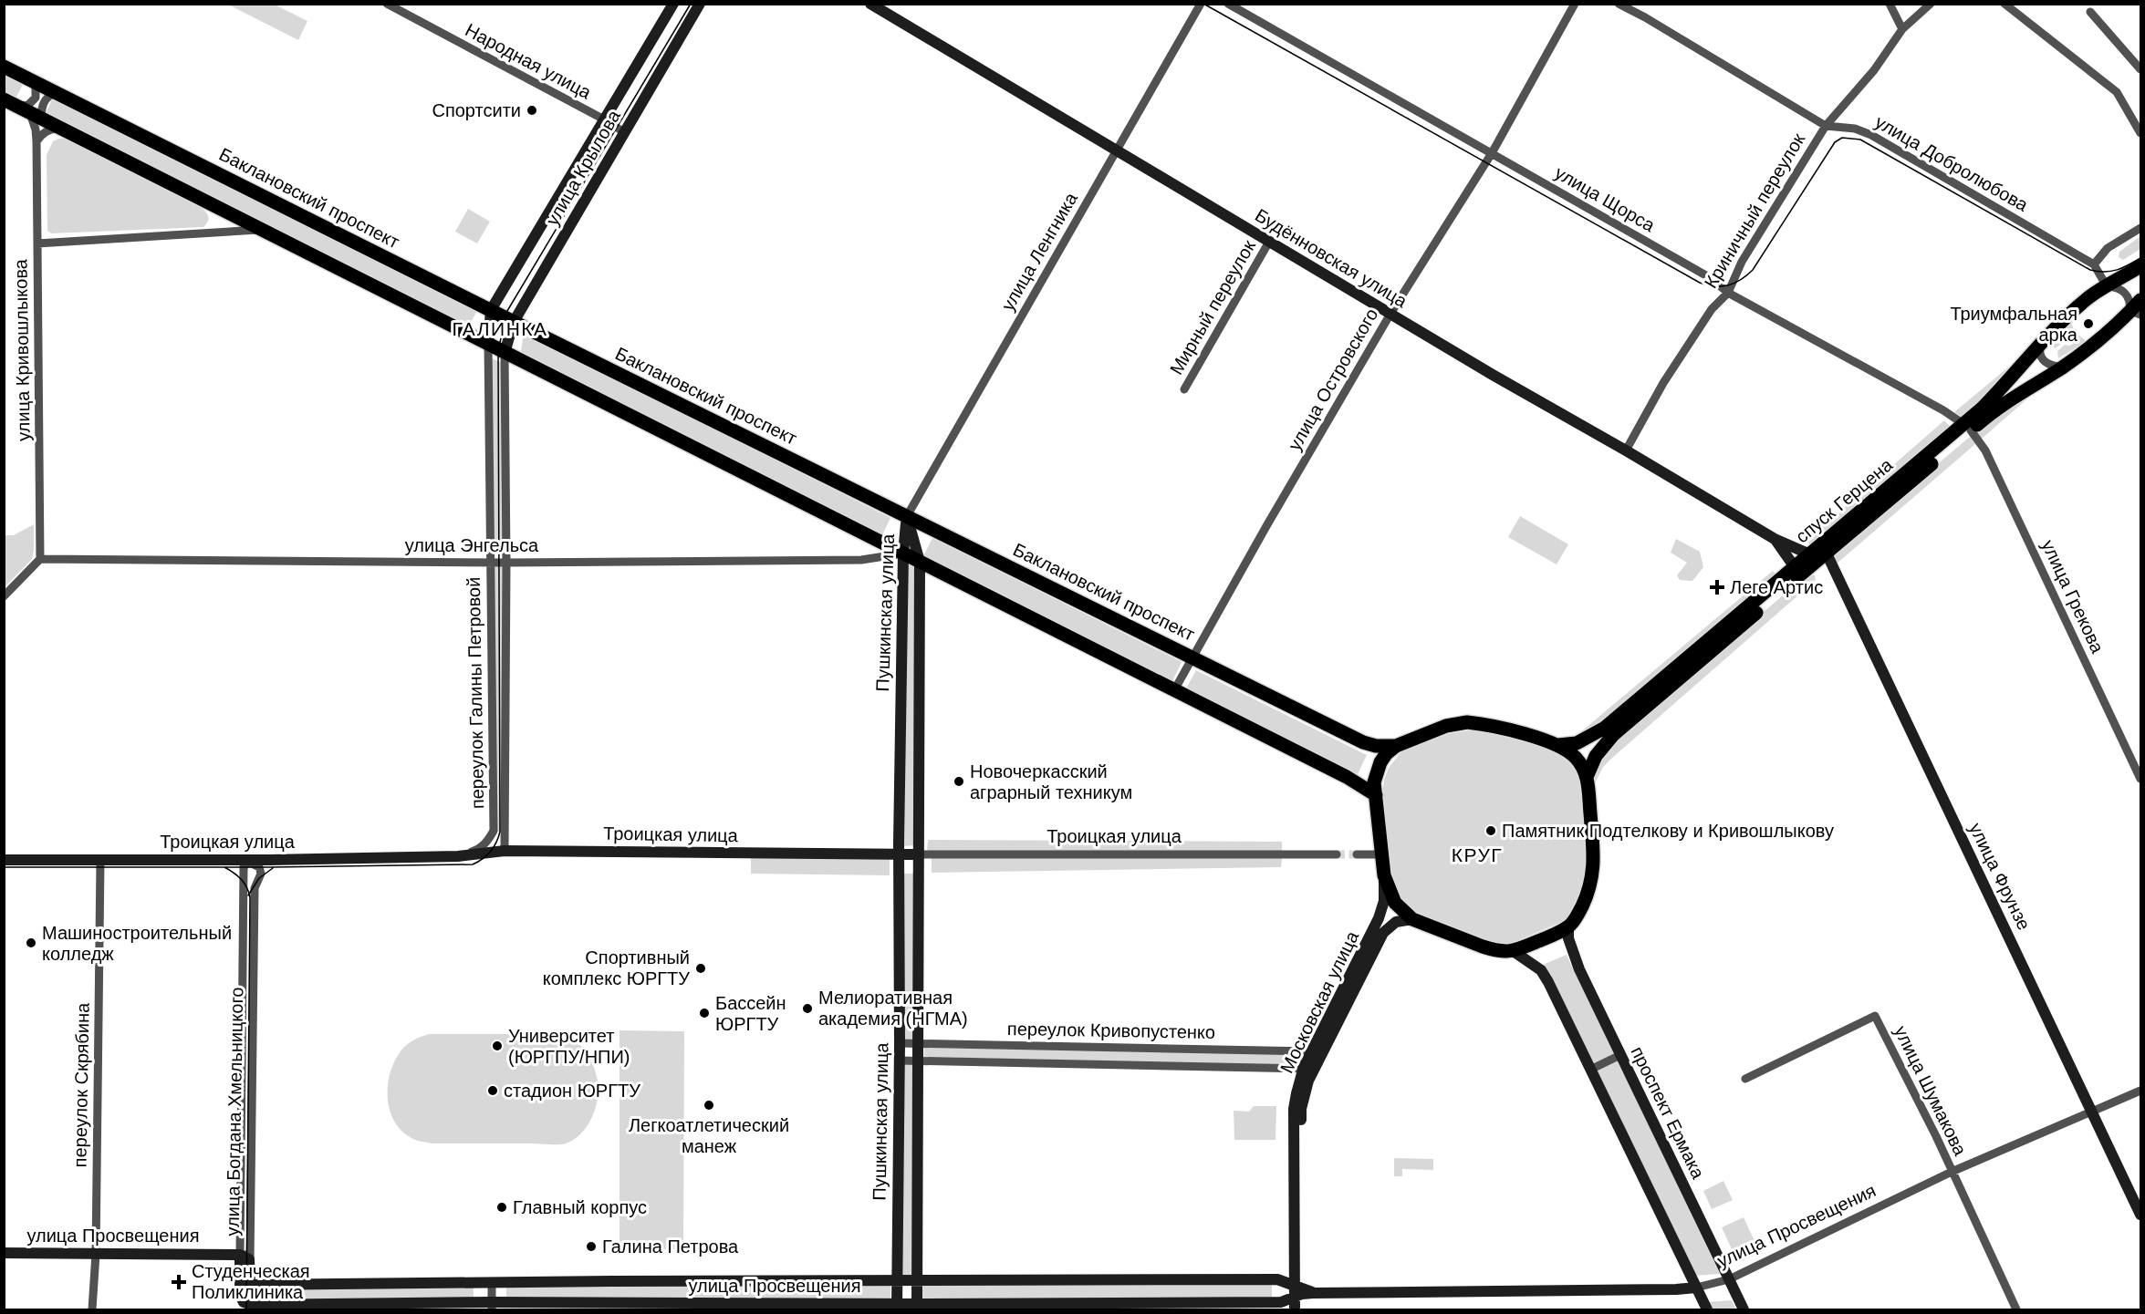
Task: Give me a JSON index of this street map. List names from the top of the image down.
{
  "streets": {
    "main road": ["Баклановский проспект", "спуск Герцена"],
    "street": [
      "Народная улица",
      "улица Добролюбова",
      "улица Крылова",
      "улица Щорса",
      "Криничный переулок",
      "улица Ленгника",
      "Будённовская улица",
      "Мирный переулок",
      "улица Кривошлыкова",
      "улица Островского",
      "улица Энгельса",
      "улица Грекова",
      "Пушкинская улица",
      "переулок Галины Петровой",
      "Троицкая улица",
      "улица Фрунзе",
      "Московская улица",
      "переулок Кривопустенко",
      "переулок Скрябина",
      "улица Шумакова",
      "улица Богдана Хмельницкого",
      "проспект Ермака",
      "улица Просвещения"
    ]
  },
  "crossings": [
    ["Народная улица", "улица Крылова"],
    ["улица Добролюбова", "Криничный переулок"],
    ["улица Крылова", "Баклановский проспект"],
    ["улица Крылова", "переулок Галины Петровой"],
    ["Баклановский проспект", "улица Ленгника"],
    ["Баклановский проспект", "улица Островского"],
    ["Баклановский проспект", "Пушкинская улица"],
    ["улица Щорса", "Криничный переулок"],
    ["улица Щорса", "улица Островского"],
    ["улица Щорса", "спуск Герцена"],
    ["улица Щорса", "улица Грекова"],
    ["Криничный переулок", "Будённовская улица"],
    ["улица Ленгника", "Будённовская улица"],
    ["улица Ленгника", "Пушкинская улица"],
    ["Будённовская улица", "Мирный переулок"],
    ["Будённовская улица", "улица Островского"],
    ["Будённовская улица", "спуск Герцена"],
    ["улица Кривошлыкова", "улица Энгельса"],
    ["спуск Герцена", "улица Грекова"],
    ["спуск Герцена", "улица Фрунзе"],
    ["улица Энгельса", "Пушкинская улица"],
    ["улица Энгельса", "переулок Галины Петровой"],
    ["Пушкинская улица", "Троицкая улица"],
    ["Пушкинская улица", "переулок Кривопустенко"],
    ["Пушкинская улица", "улица Просвещения"],
    ["переулок Галины Петровой", "Троицкая улица"],
    ["Троицкая улица", "переулок Скрябина"],
    ["Троицкая улица", "улица Богдана Хмельницкого"],
    ["улица Фрунзе", "улица Просвещения"],
    ["Московская улица", "переулок Кривопустенко"],
    ["Московская улица", "улица Просвещения"],
    ["переулок Скрябина", "улица Просвещения"],
    ["улица Шумакова", "улица Просвещения"],
    ["улица Богдана Хмельницкого", "улица Просвещения"],
    ["проспект Ермака", "улица Просвещения"]
  ],
  "districts": ["ГАЛИНКА", "КРУГ"],
  "places": {
    "other": [
      "Спортсити",
      "Триумфальная арка",
      "Новочеркасский аграрный техникум",
      "Памятник Подтелкову и Кривошлыкову",
      "Машиностроительный колледж",
      "Спортивный комплекс ЮРГТУ",
      "Мелиоративная академия (НГМА)",
      "Бассейн ЮРГТУ",
      "Университет (ЮРГПУ/НПИ)",
      "стадион ЮРГТУ",
      "Легкоатлетический манеж",
      "Главный корпус",
      "Галина Петрова"
    ],
    "health": ["Леге Артис", "Студенческая Поликлиника"]
  }
}
